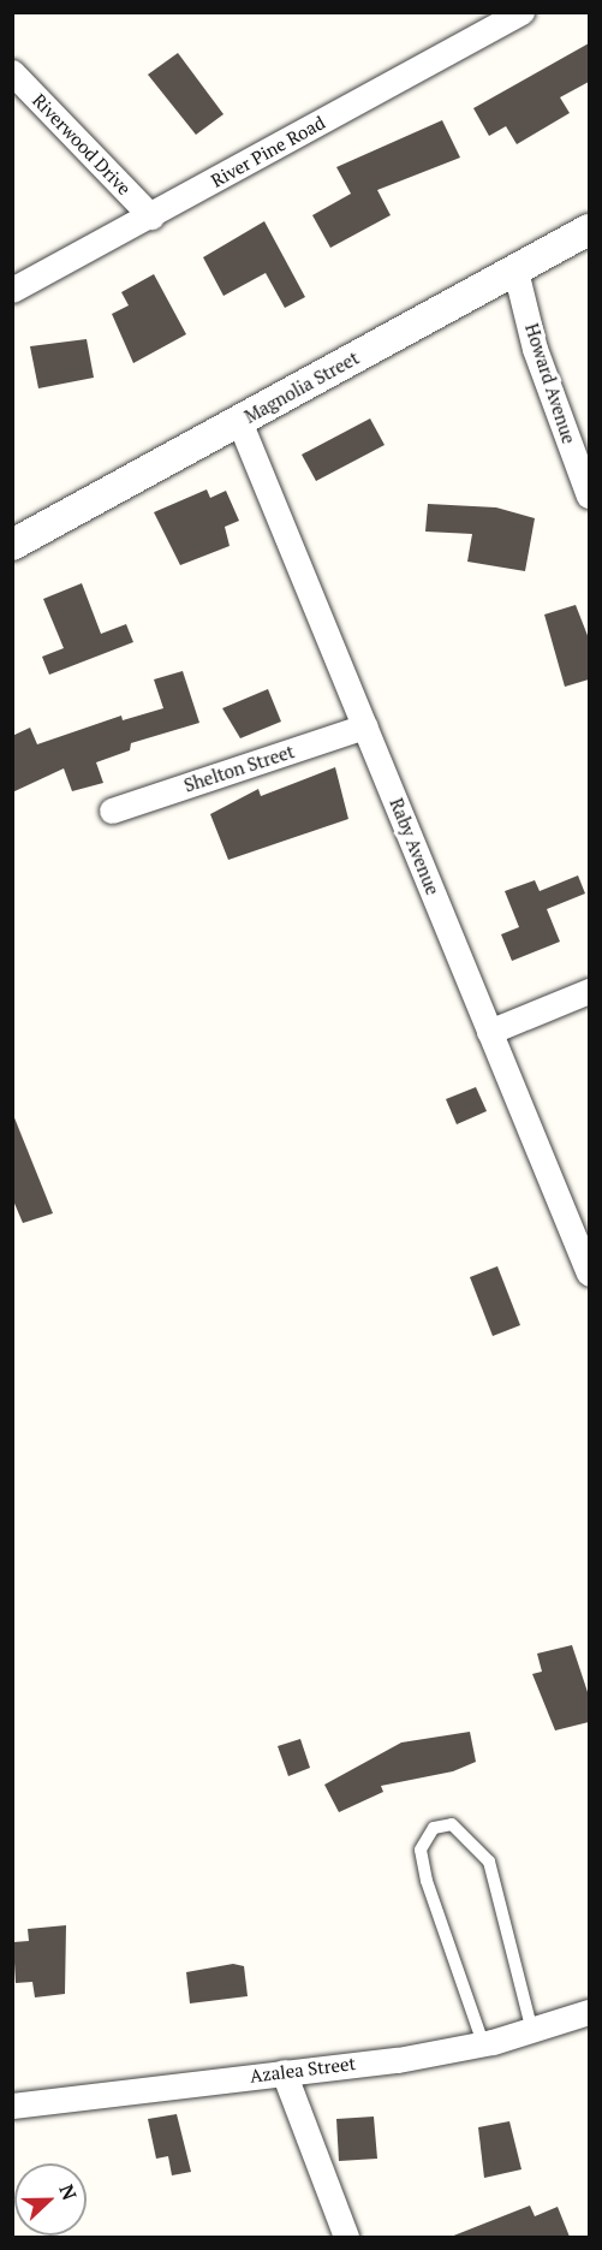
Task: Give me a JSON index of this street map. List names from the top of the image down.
{
  "streets": {
    "street": [
      "Riverwood Drive",
      "River Pine Road",
      "Howard Avenue",
      "Magnolia Street",
      "Shelton Street",
      "Raby Avenue",
      "Azalea Street"
    ]
  },
  "crossings": [
    ["Riverwood Drive", "River Pine Road"],
    ["Howard Avenue", "Magnolia Street"],
    ["Magnolia Street", "Raby Avenue"],
    ["Shelton Street", "Raby Avenue"]
  ],
  "north": "right"
}
